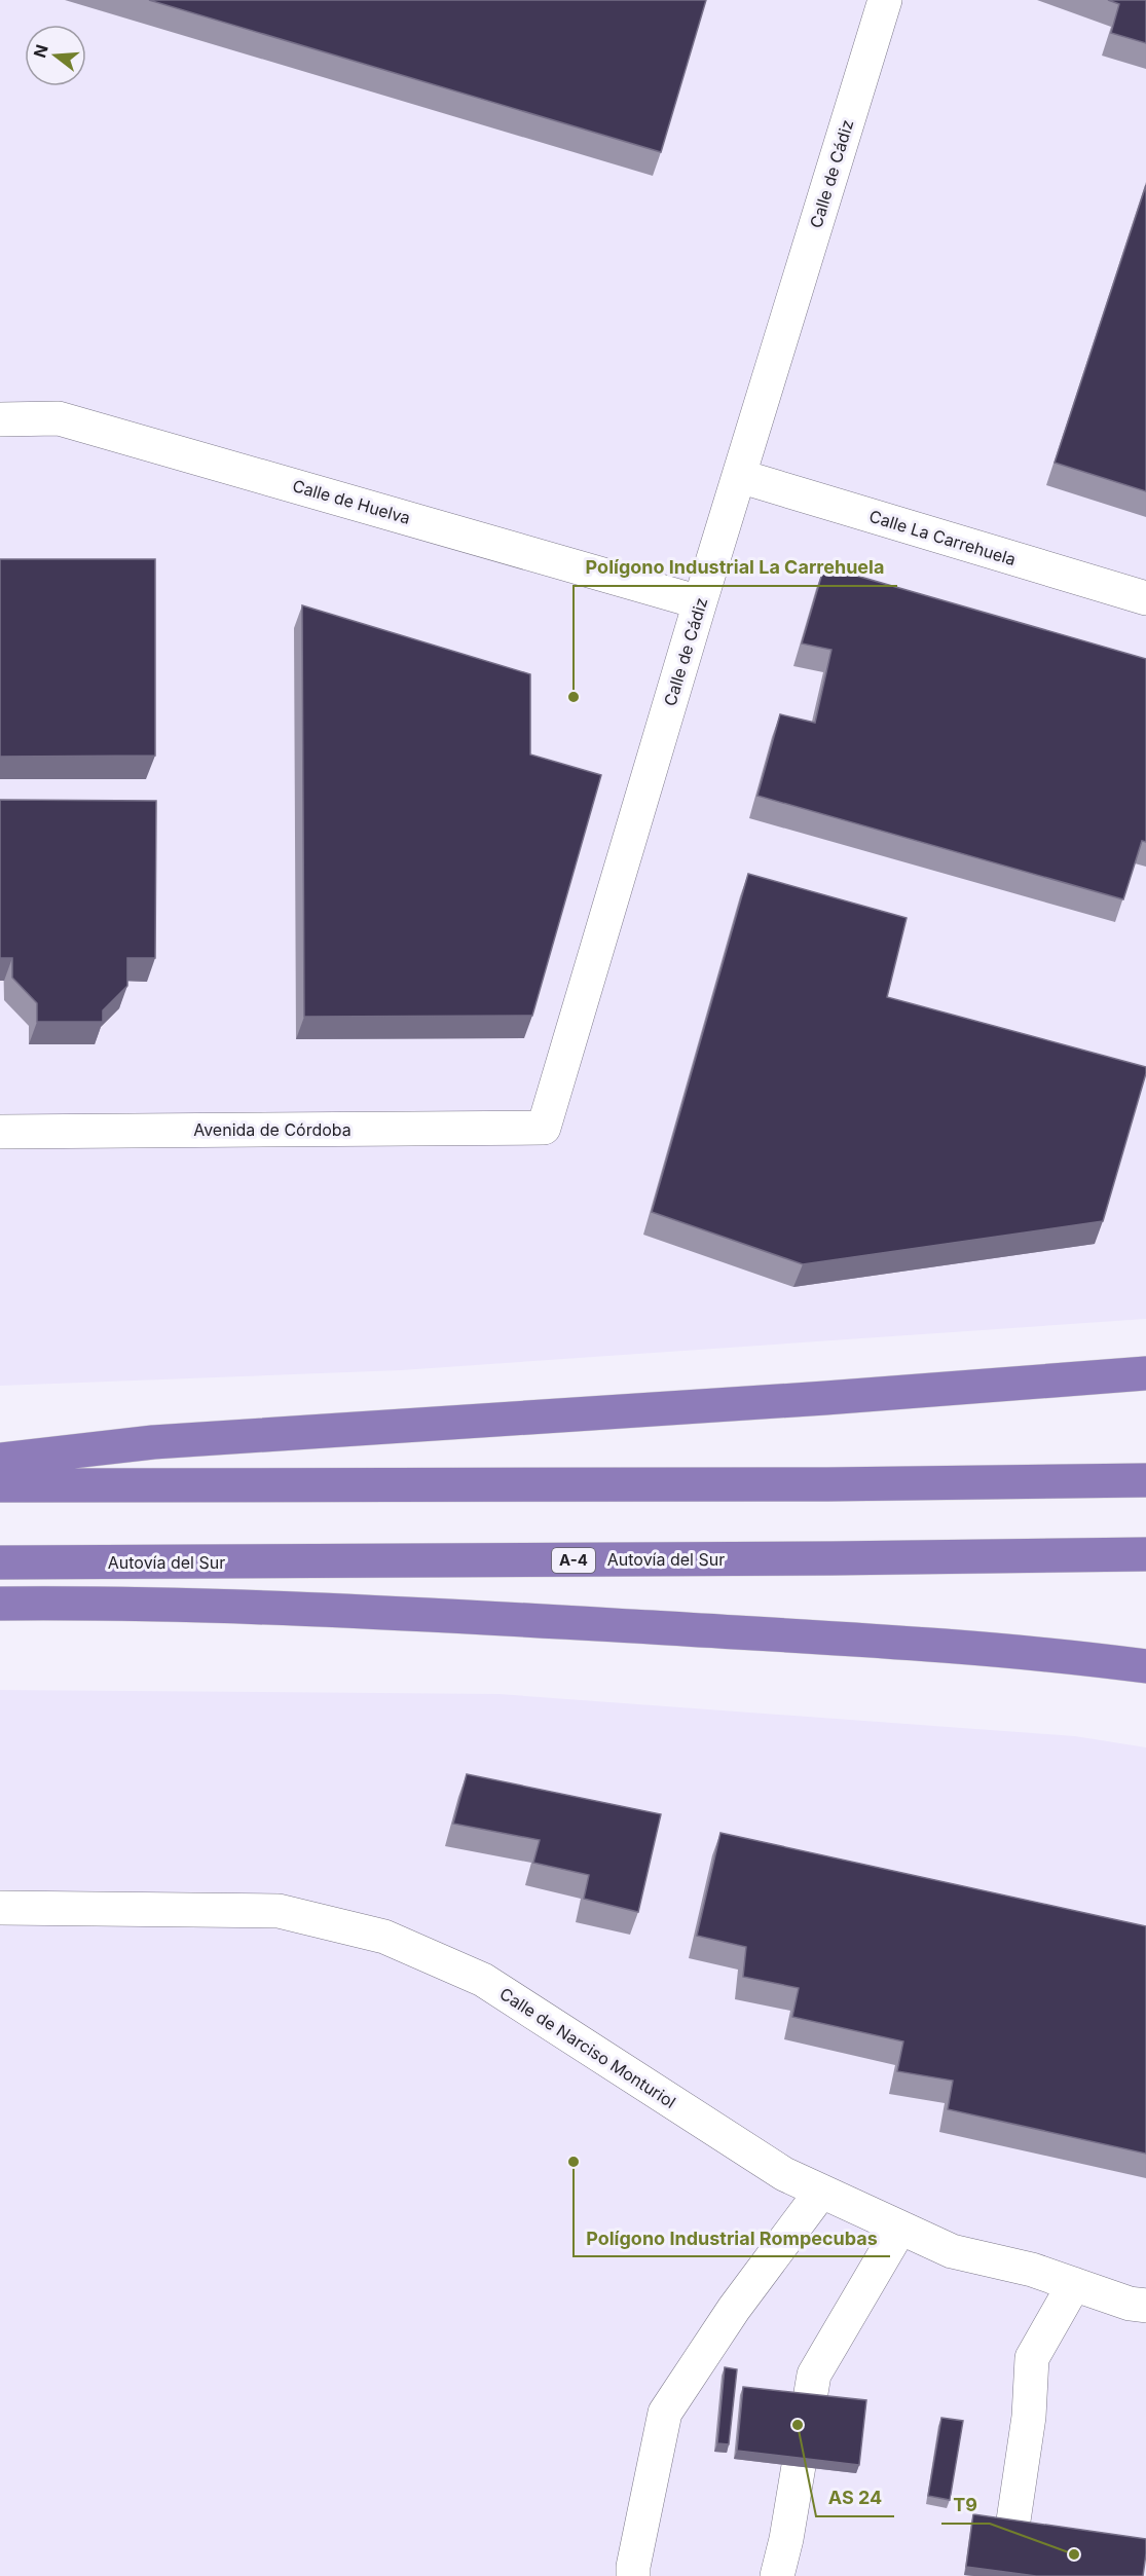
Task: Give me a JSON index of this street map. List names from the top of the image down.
{
  "streets": {
    "highway": ["Autovía del Sur", "A-4"],
    "street": [
      "Calle de Cádiz",
      "Calle de Huelva",
      "Calle La Carrehuela",
      "Avenida de Córdoba",
      "Calle de Narciso Monturiol"
    ]
  },
  "crossings": [
    ["Calle de Cádiz", "Calle de Huelva"],
    ["Calle de Cádiz", "Calle La Carrehuela"],
    ["Calle de Cádiz", "Avenida de Córdoba"]
  ],
  "places": [
    "Polígono Industrial La Carrehuela",
    "Polígono Industrial Rompecubas",
    "AS 24",
    "T9"
  ],
  "north": "left"
}
